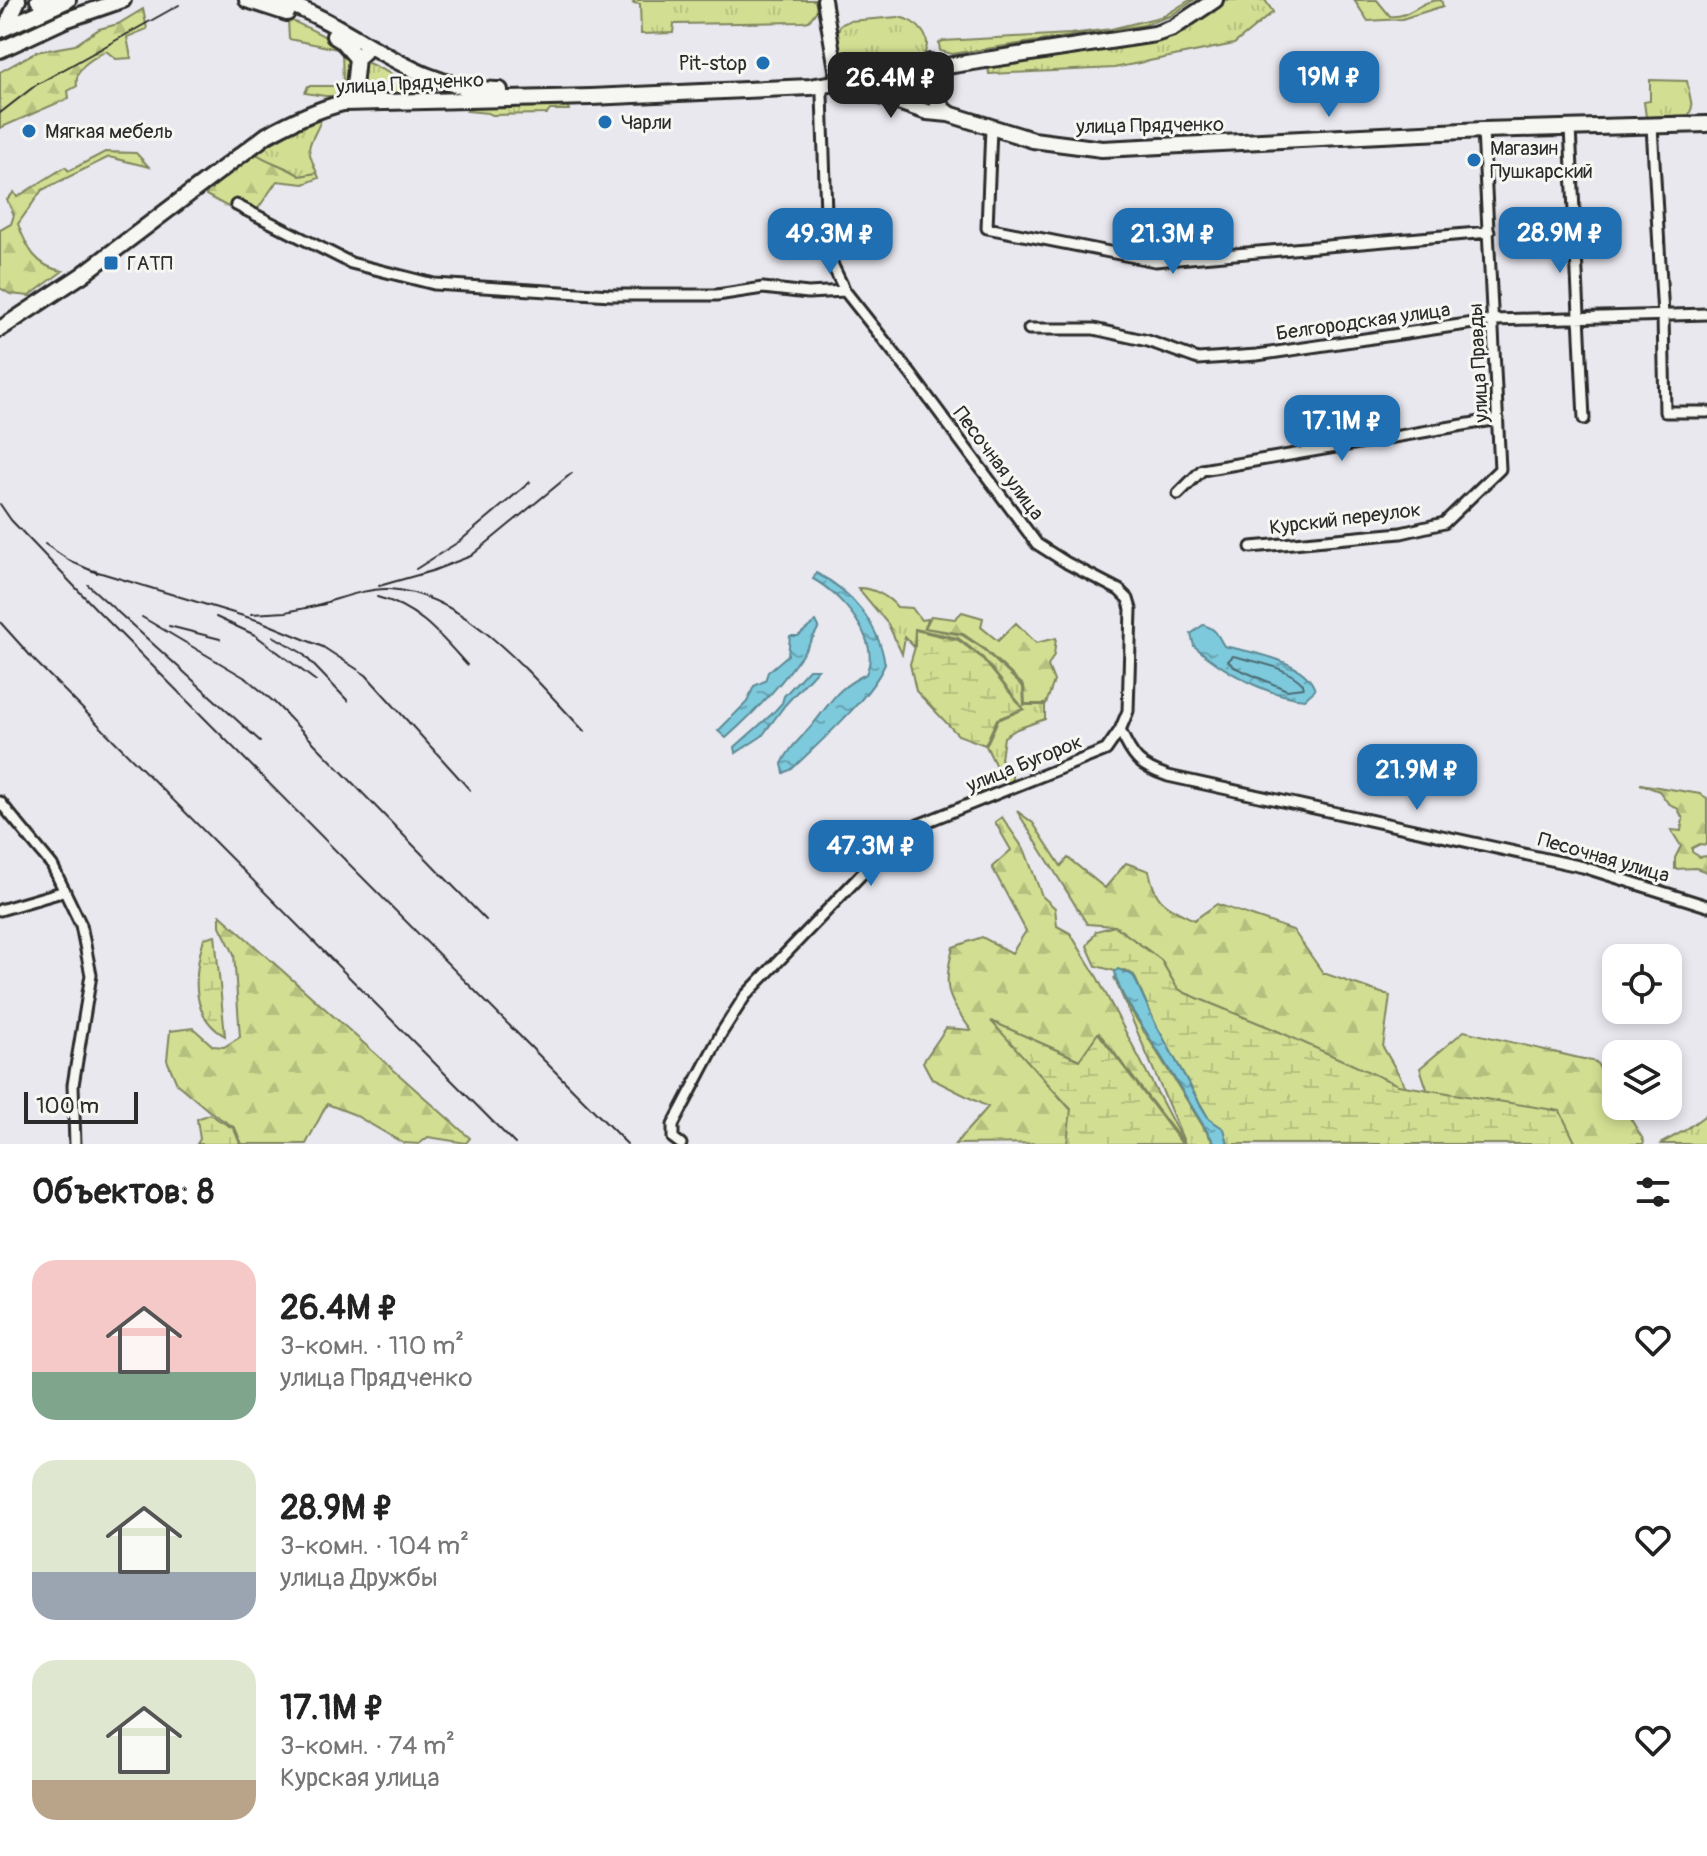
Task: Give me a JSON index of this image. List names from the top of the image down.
{
  "streets": {
    "main road": ["улица Прядченко"],
    "street": [
      "Белгородская улица",
      "улица Правды",
      "Песочная улица",
      "Курский переулок",
      "улица Бугорок"
    ]
  },
  "crossings": [
    ["улица Прядченко", "улица Правды"],
    ["Белгородская улица", "улица Правды"],
    ["улица Правды", "Курский переулок"],
    ["Песочная улица", "улица Бугорок"]
  ],
  "places": {
    "other": [
      "Pit-stop",
      "Чарли",
      "Мягкая мебель",
      "Магазин Пушкарский"
    ],
    "transit": ["ГАТП"]
  },
  "scale_bar": "100 m",
  "page": {
    "price": [
      "19M ₽",
      "26.4M ₽",
      "28.9M ₽",
      "49.3M ₽",
      "21.3M ₽",
      "17.1M ₽",
      "21.9M ₽",
      "47.3M ₽"
    ],
    "scale": "100 m",
    "heading": "Объектов: 8",
    "list": [
      {
        "name": "26.4M ₽",
        "note": "3-комн. · 110 m² · улица Прядченко"
      },
      {
        "name": "28.9M ₽",
        "note": "3-комн. · 104 m² · улица Дружбы"
      },
      {
        "name": "17.1M ₽",
        "note": "3-комн. · 74 m² · Курская улица"
      }
    ]
  }
}
